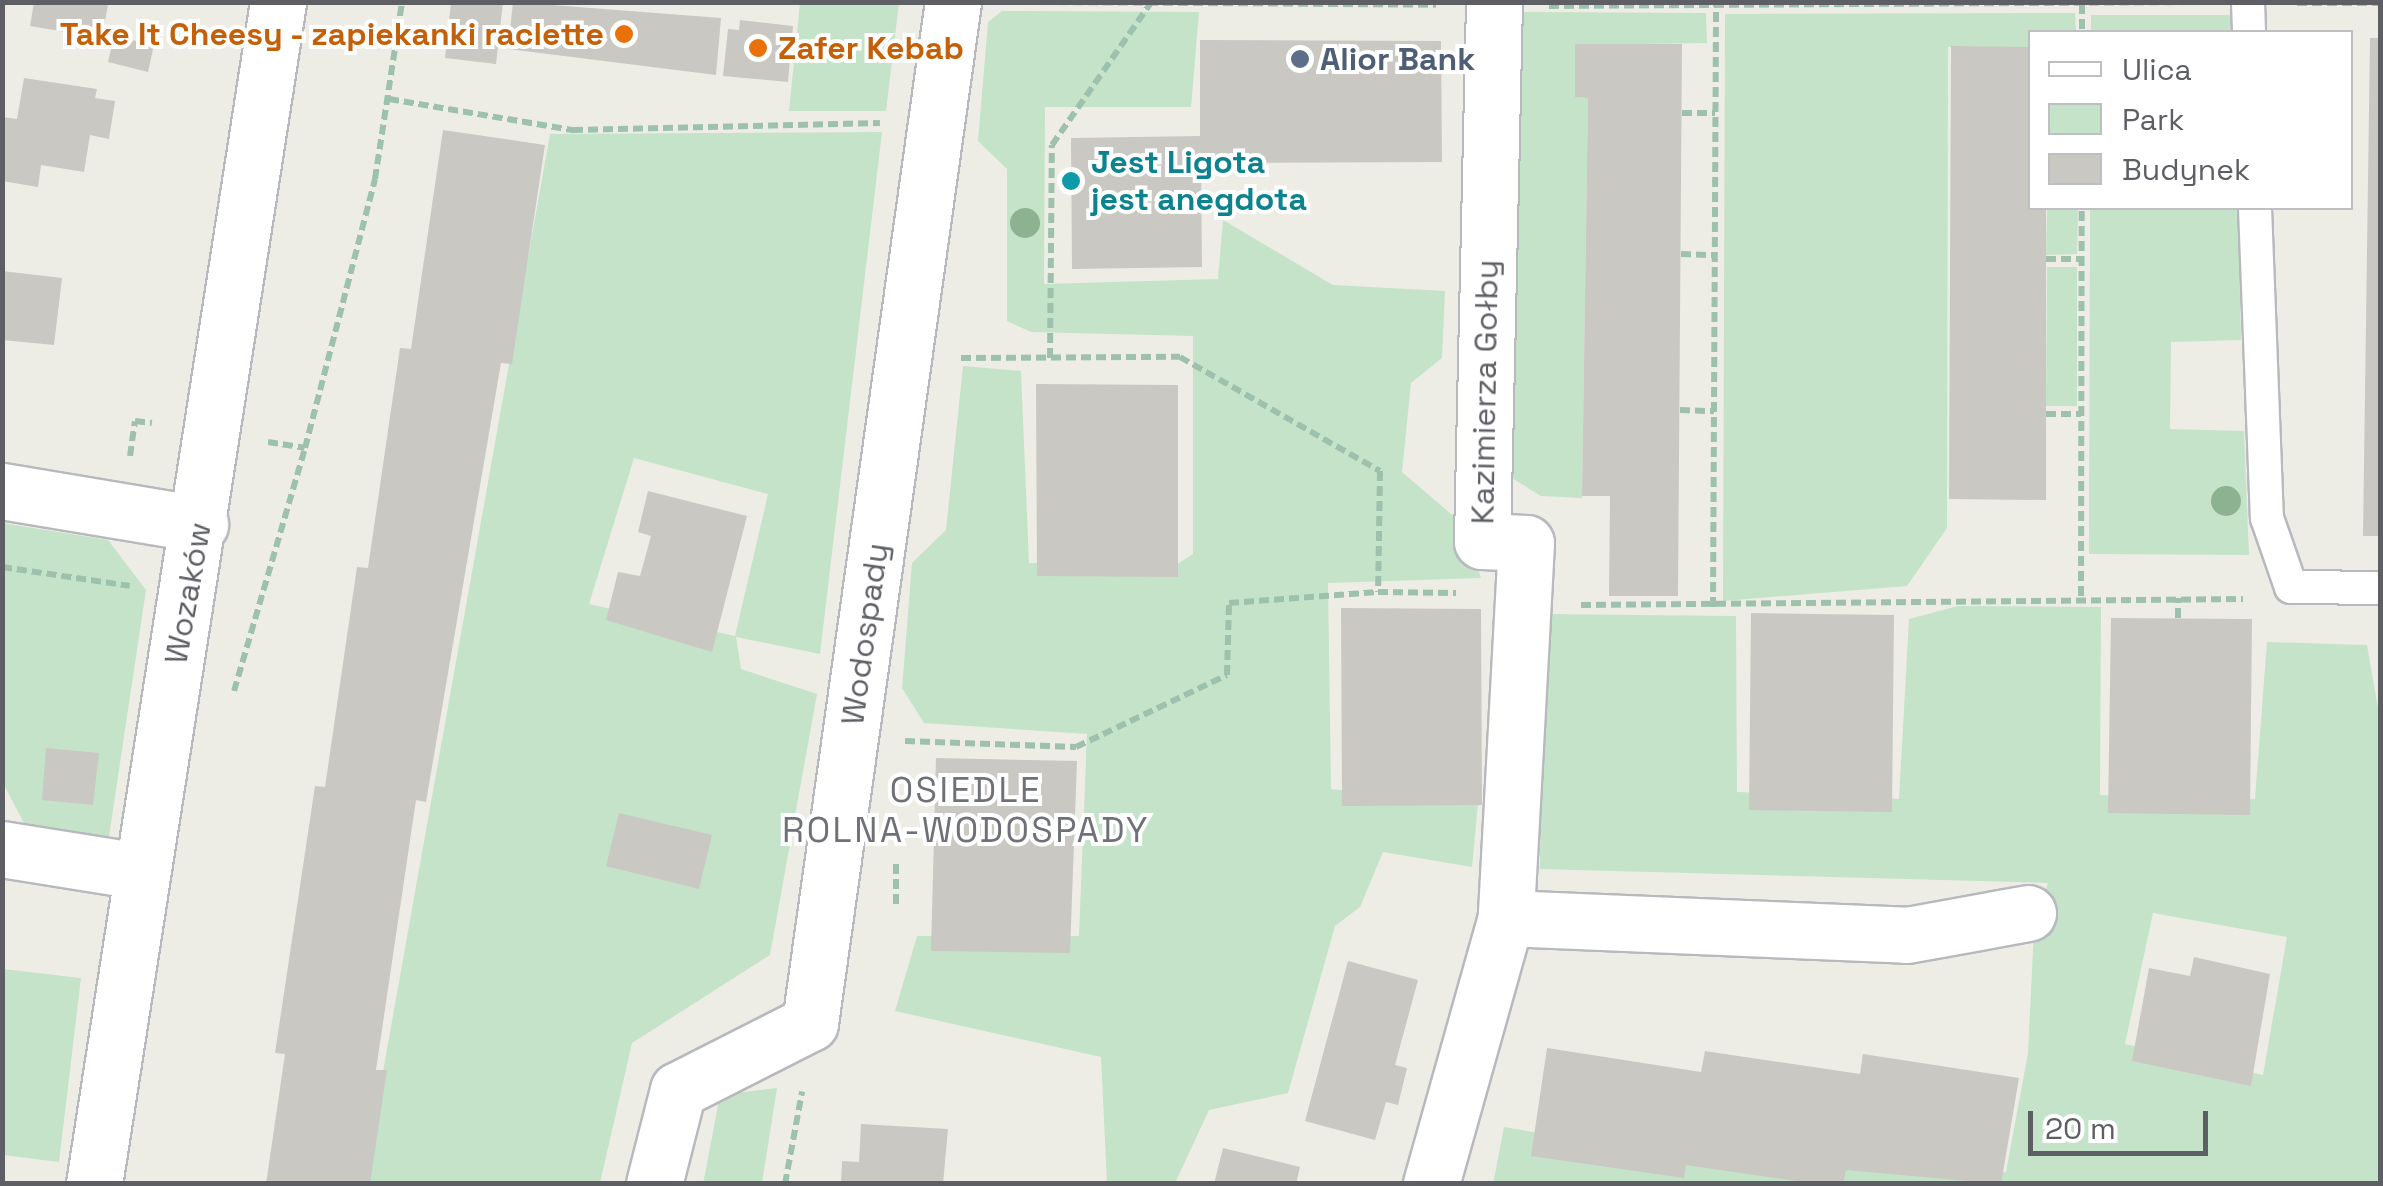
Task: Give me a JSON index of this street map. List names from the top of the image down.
{
  "streets": {
    "street": ["Kazimierza Gołby", "Wozaków", "Wodospady"]
  },
  "districts": ["OSIEDLE ROLNA-WODOSPADY"],
  "places": [
    "Take It Cheesy - zapiekanki raclette",
    "Zafer Kebab",
    "Alior Bank",
    "Jest Ligota jest anegdota"
  ],
  "legend": ["Ulica", "Park", "Budynek"],
  "scale_bar": "20 m"
}
